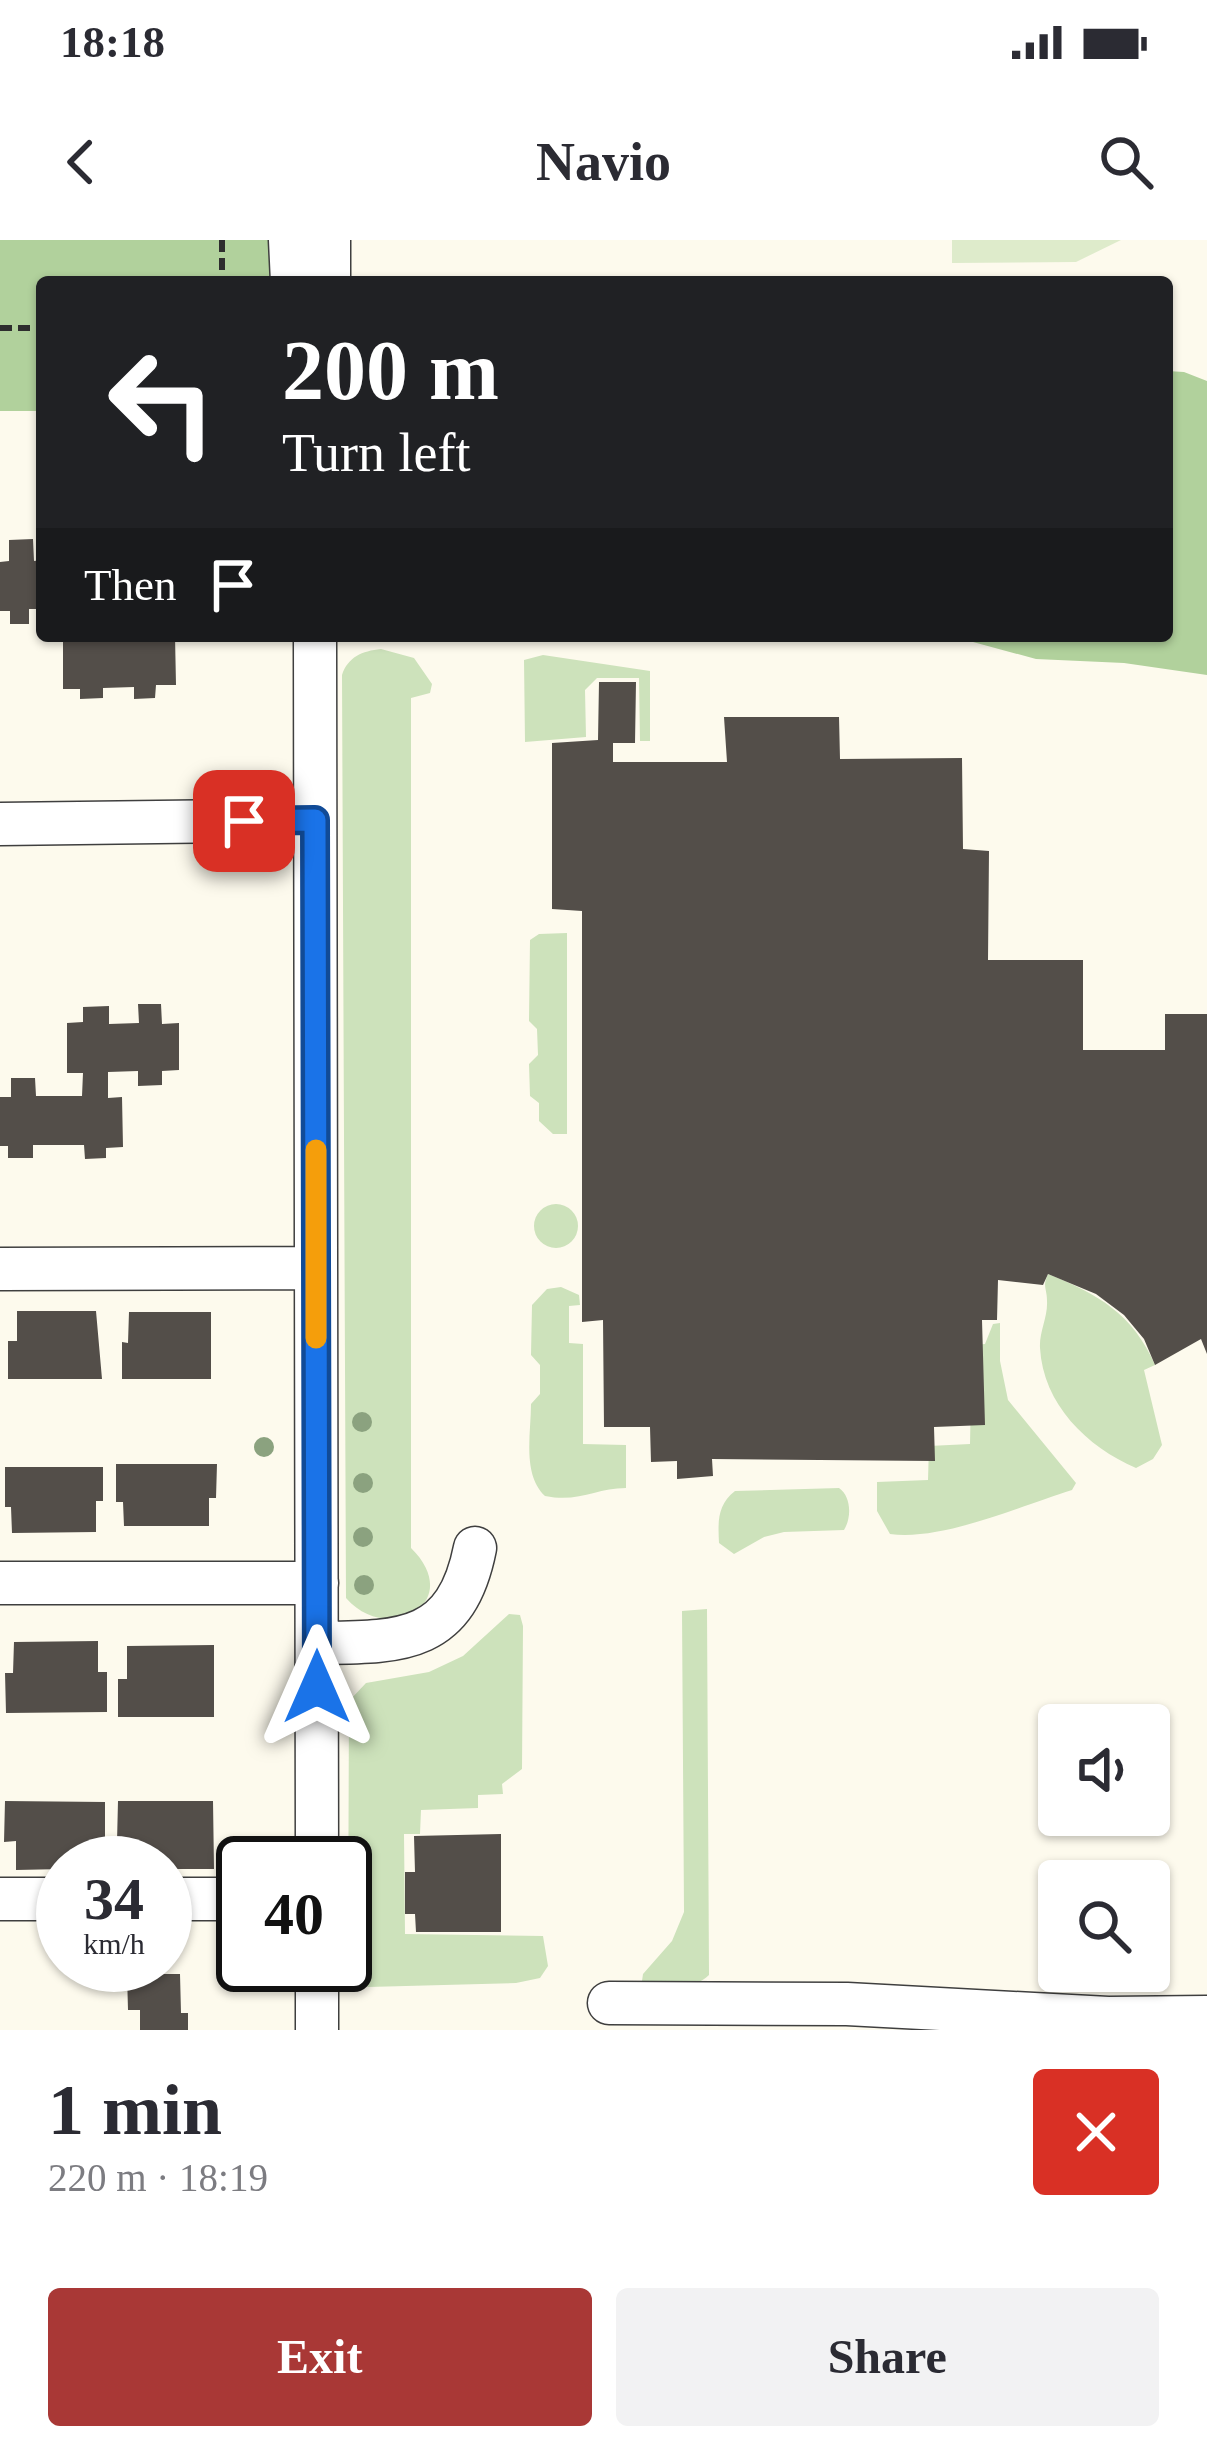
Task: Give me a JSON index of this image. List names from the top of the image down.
{
  "page": {
    "status": "18:18",
    "header": "Navio",
    "turn": ["200 m", "Turn left"],
    "then": "Then",
    "speed": "34 km/h",
    "limit": "40",
    "heading": ["1 min", "220 m · 18:19"],
    "buttons": ["Exit", "Share"]
  }
}
